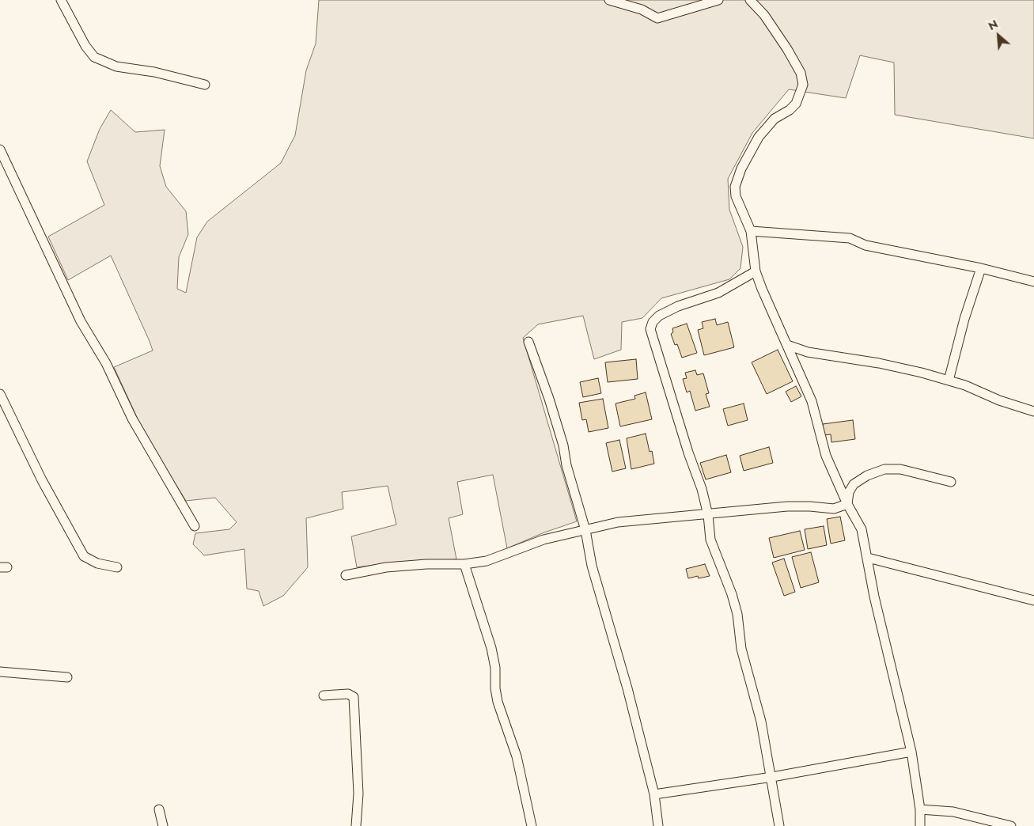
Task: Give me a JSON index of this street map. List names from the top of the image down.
{
  "north": "top left"
}
